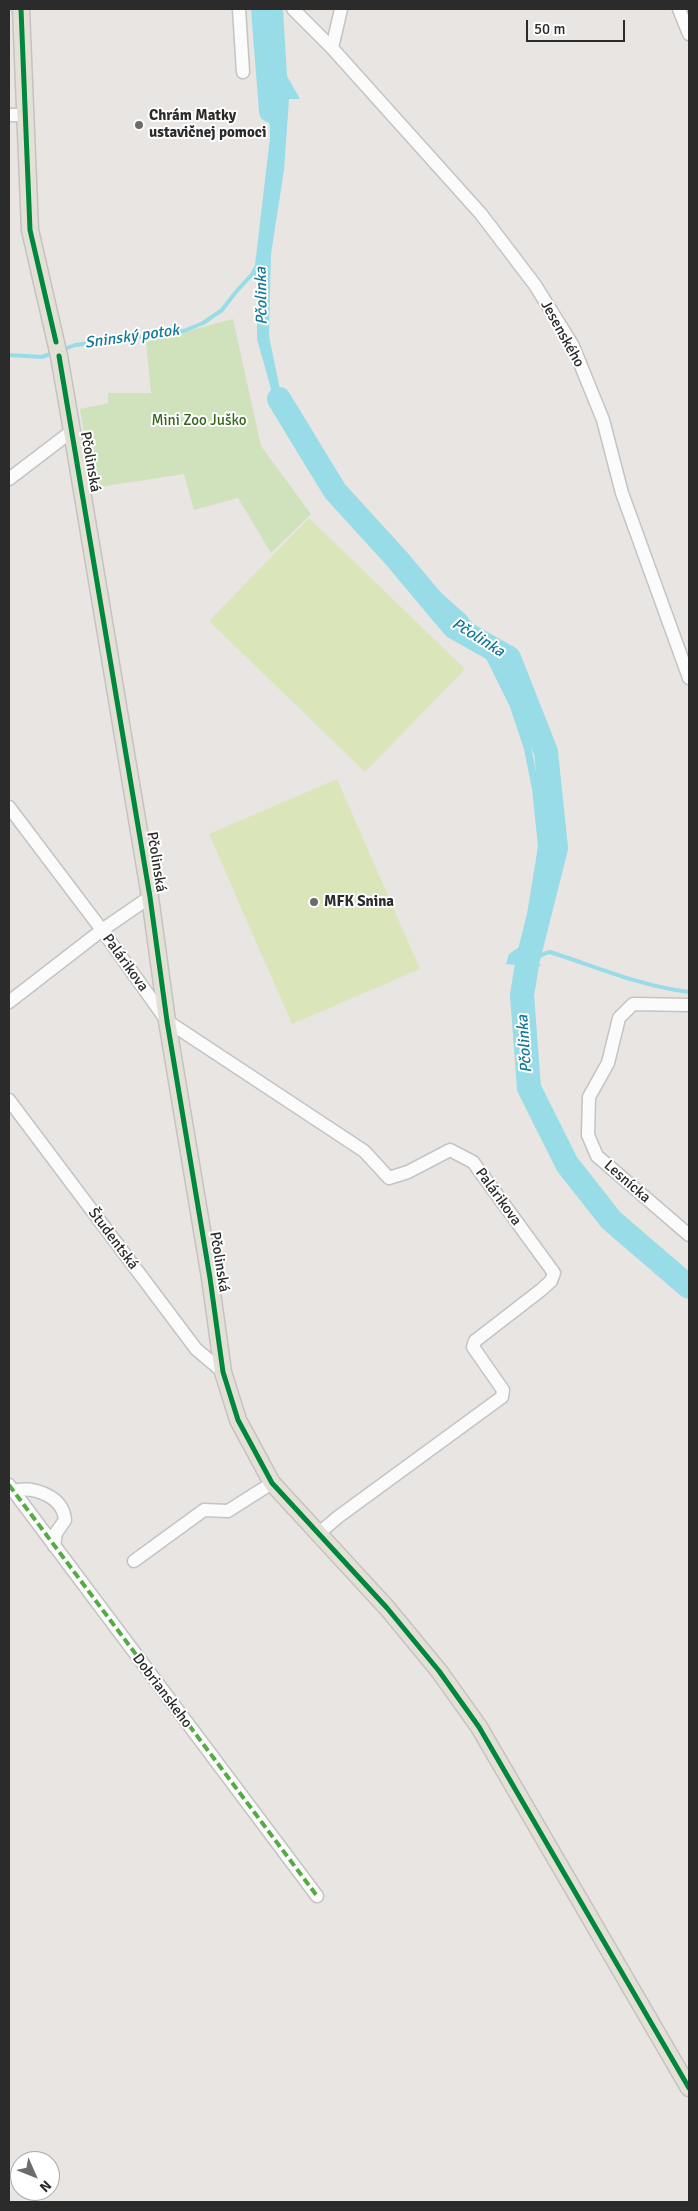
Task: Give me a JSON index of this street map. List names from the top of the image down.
{
  "streets": {
    "main road": ["Pčolinská"],
    "street": [
      "Jesenského",
      "Palárikova",
      "Lesnícka",
      "Študentská",
      "Dobrianskeho"
    ]
  },
  "crossings": [
    ["Pčolinská", "Palárikova"],
    ["Pčolinská", "Študentská"]
  ],
  "water": ["Pčolinka", "Sninský potok"],
  "parks": ["Mini Zoo Juško"],
  "places": ["Chrám Matky ustavičnej pomoci", "MFK Snina"],
  "scale_bar": "50 m",
  "north": "bottom right"
}
